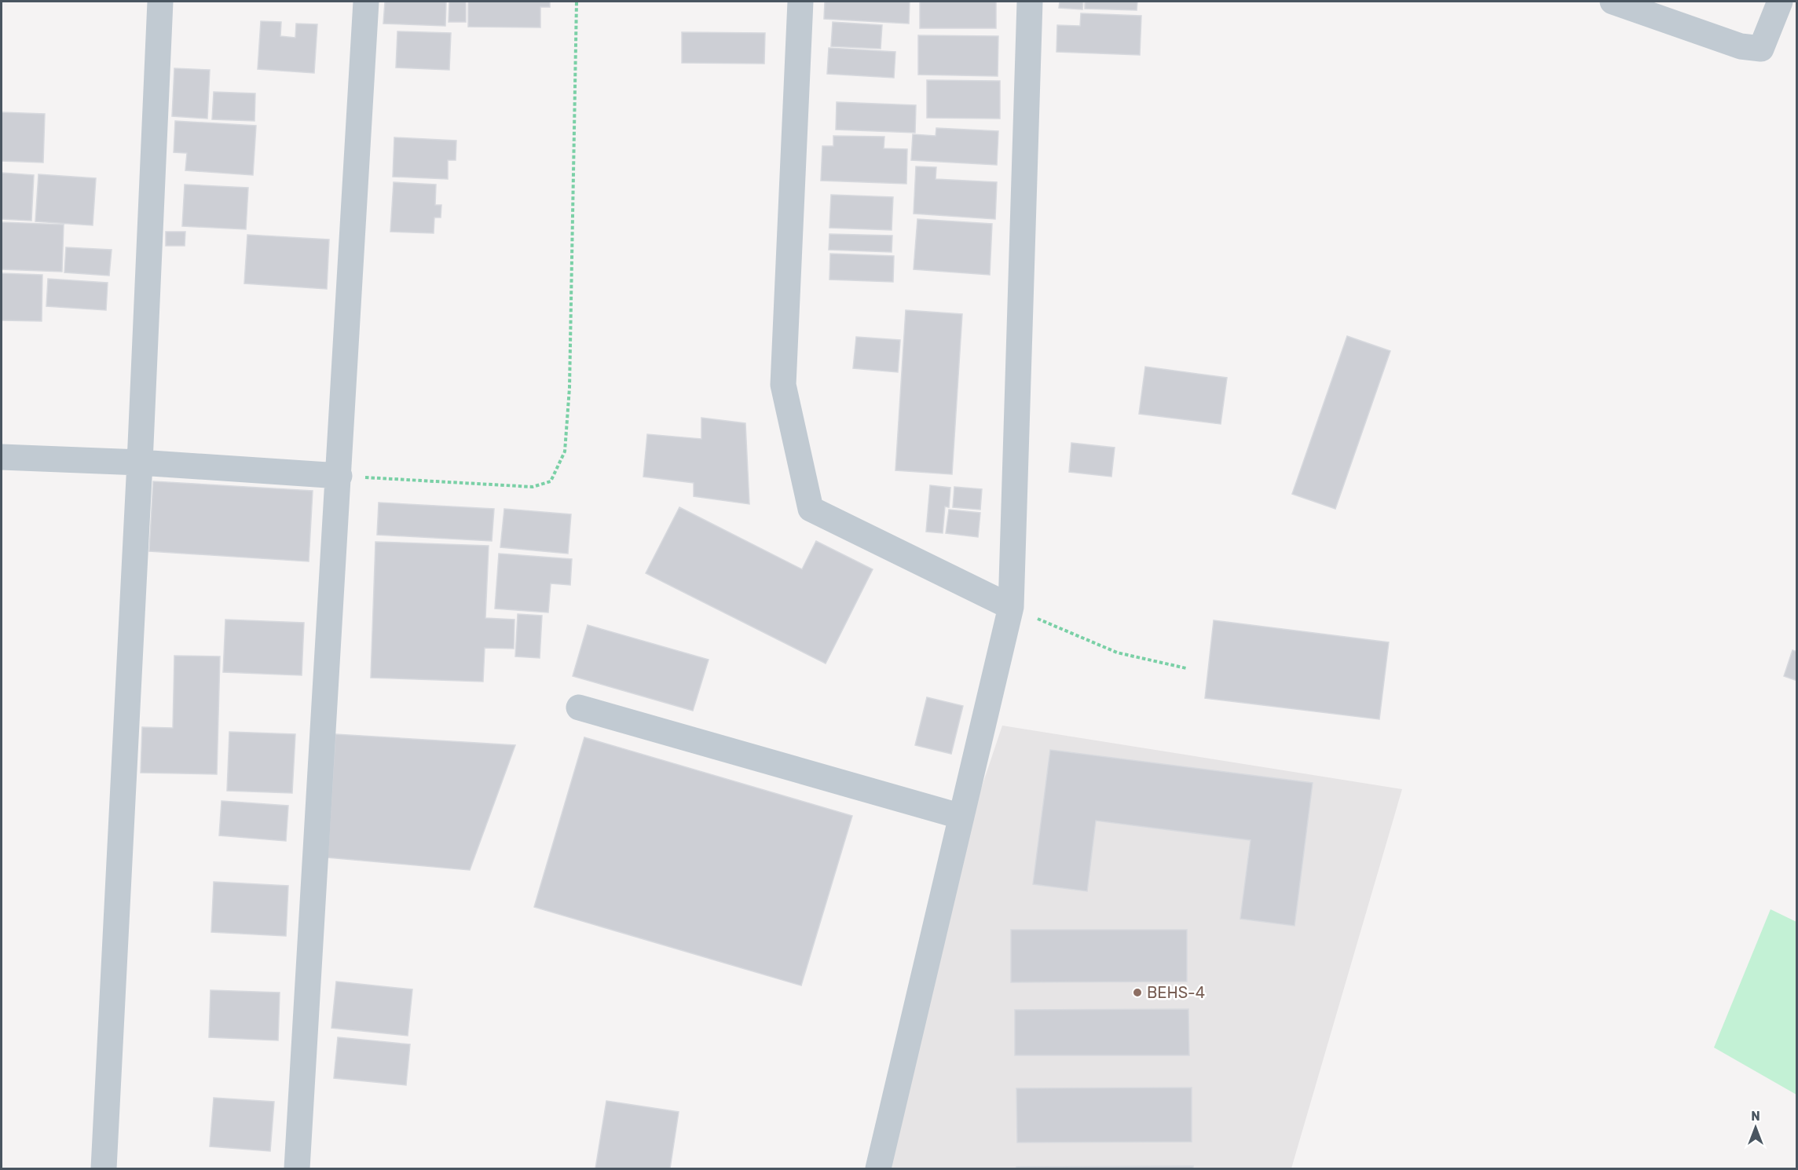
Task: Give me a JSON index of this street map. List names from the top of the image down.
{
  "places": ["BEHS-4"],
  "north": "top"
}
